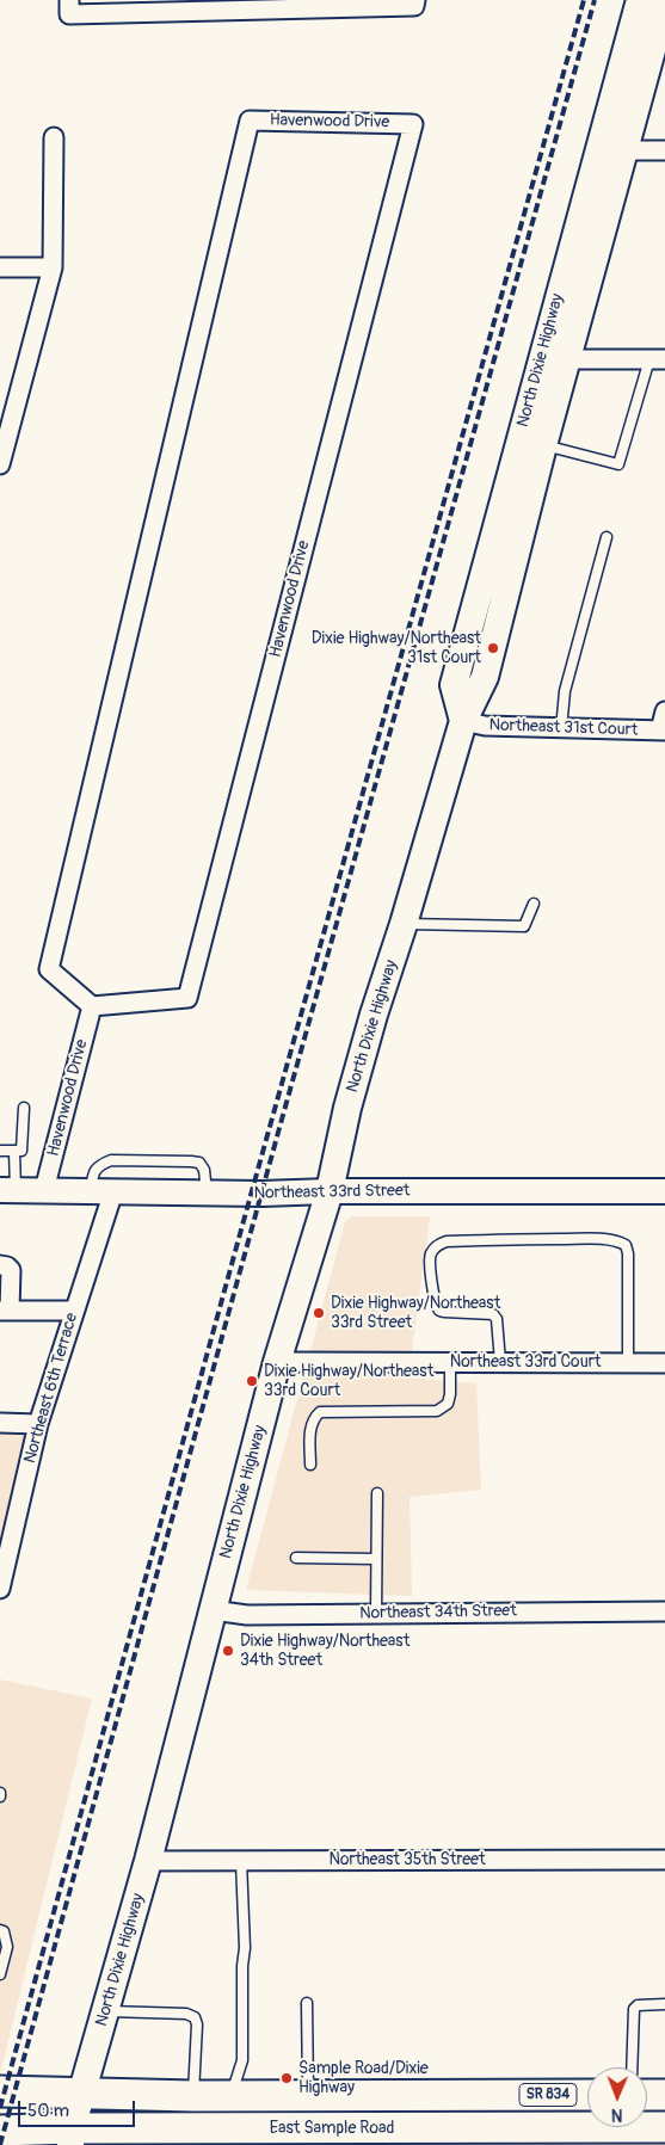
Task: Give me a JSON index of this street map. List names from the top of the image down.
{
  "streets": {
    "main road": ["North Dixie Highway", "SR 834", "East Sample Road"],
    "street": [
      "Havenwood Drive",
      "Northeast 31st Court",
      "Northeast 33rd Street",
      "Northeast 33rd Court",
      "Northeast 6th Terrace",
      "Northeast 34th Street",
      "Northeast 35th Street"
    ]
  },
  "crossings": [
    ["Havenwood Drive", "Northeast 33rd Street"],
    ["North Dixie Highway", "Northeast 31st Court"],
    ["North Dixie Highway", "Northeast 33rd Street"],
    ["North Dixie Highway", "Northeast 33rd Court"],
    ["North Dixie Highway", "Northeast 34th Street"],
    ["North Dixie Highway", "Northeast 35th Street"],
    ["North Dixie Highway", "East Sample Road"],
    ["Northeast 33rd Street", "Northeast 6th Terrace"]
  ],
  "places": [
    "Dixie Highway/Northeast 31st Court",
    "Dixie Highway/Northeast 33rd Street",
    "Dixie Highway/Northeast 33rd Court",
    "Dixie Highway/Northeast 34th Street",
    "Sample Road/Dixie Highway"
  ],
  "scale_bar": "50 m",
  "north": "bottom"
}
